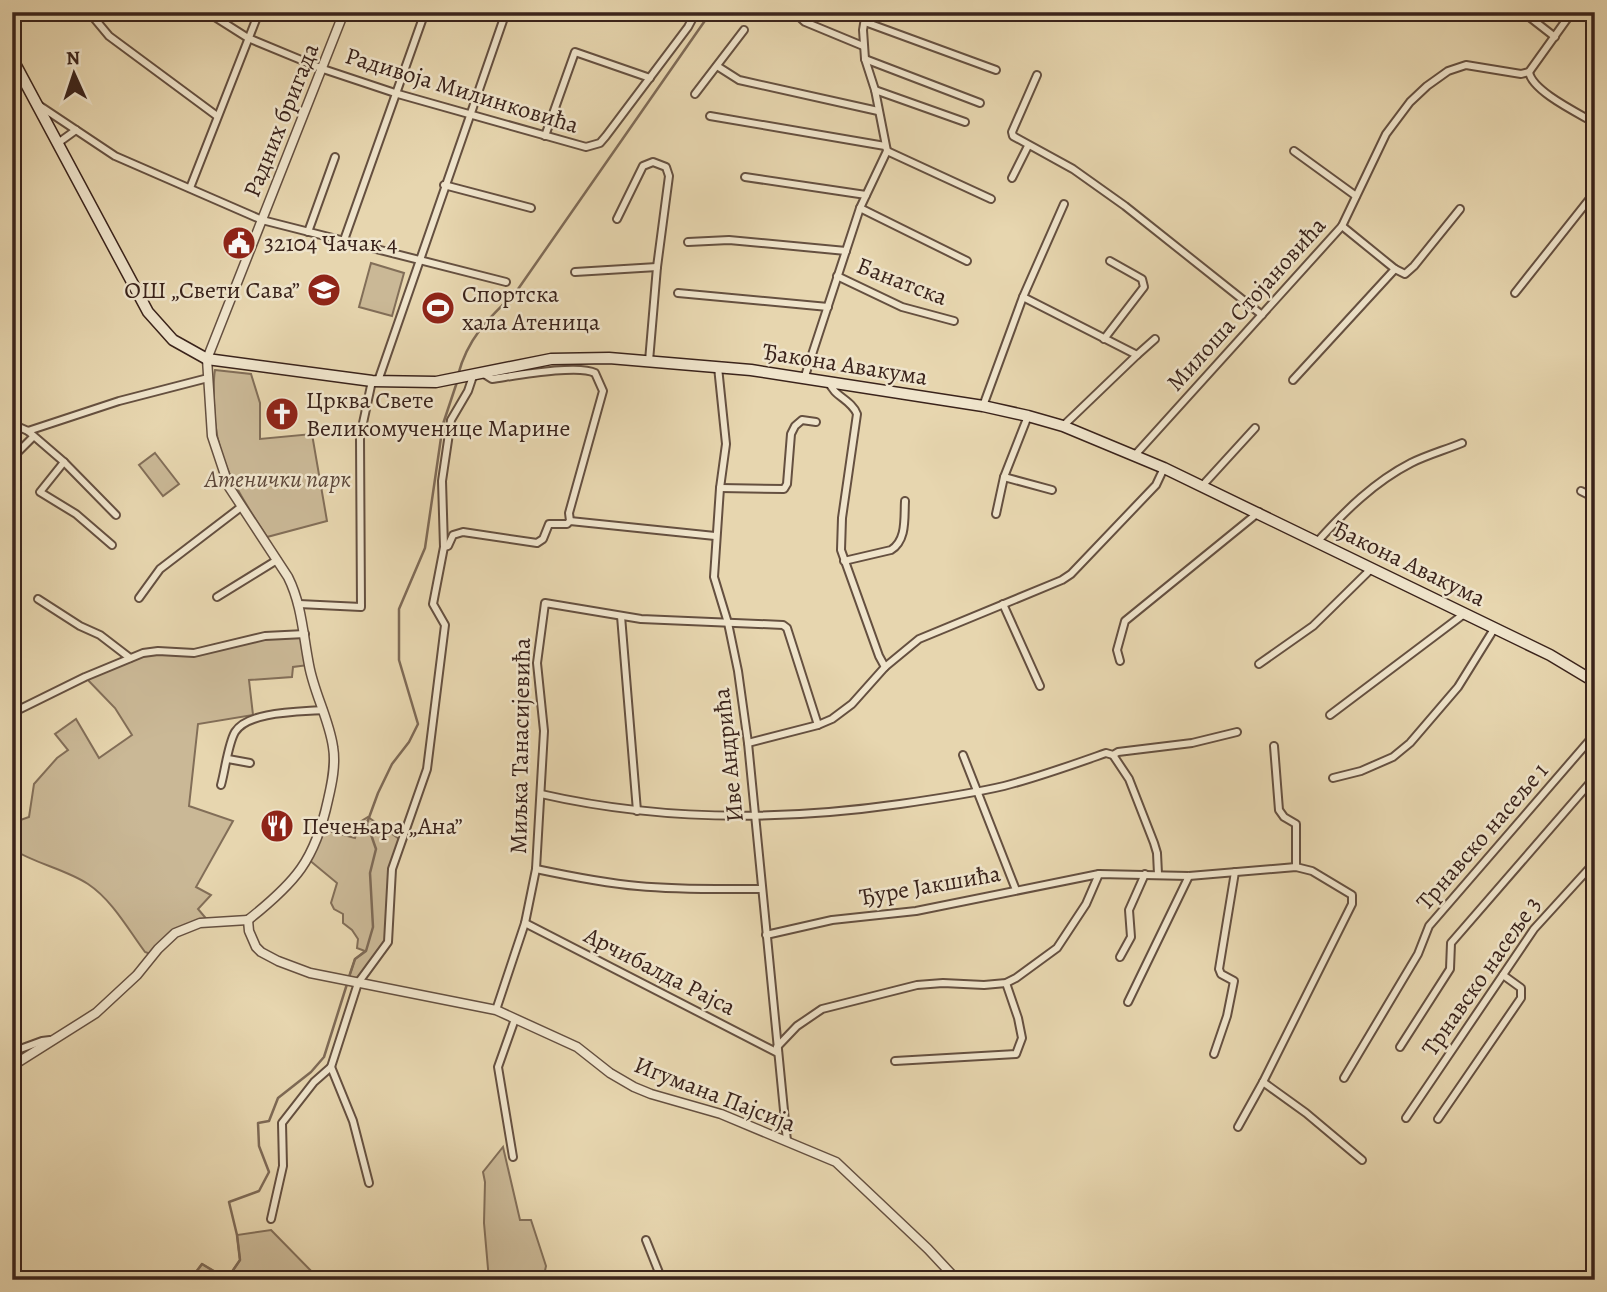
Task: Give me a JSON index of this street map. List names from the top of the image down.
{
  "streets": {
    "main road": ["Ђакона Авакума"],
    "street": [
      "Радивоја Милинковића",
      "Радних бригада",
      "Банатска",
      "Милоша Стојановића",
      "Миљка Танасијевића",
      "Иве Андрића",
      "Трнавско насеље 1",
      "Ђуре Јакшића",
      "Арчибалда Рајса",
      "Трнавско насеље 3",
      "Игумана Пајсија"
    ]
  },
  "crossings": [
    ["Радивоја Милинковића", "Радних бригада"],
    ["Радних бригада", "Ђакона Авакума"],
    ["Милоша Стојановића", "Ђакона Авакума"],
    ["Ђакона Авакума", "Иве Андрића"],
    ["Миљка Танасијевића", "Арчибалда Рајса"],
    ["Миљка Танасијевића", "Игумана Пајсија"],
    ["Иве Андрића", "Ђуре Јакшића"],
    ["Иве Андрића", "Арчибалда Рајса"],
    ["Иве Андрића", "Игумана Пајсија"]
  ],
  "parks": ["Атенички парк"],
  "places": {
    "public building": ["32104 Чачак 4"],
    "school or university": ["ОШ „Свети Сава”"],
    "sports": ["Спортска хала Атеница"],
    "church": ["Црква Свете Великомученице Марине"],
    "restaurant": ["Печењара „Ана”"]
  },
  "north": "top"
}
